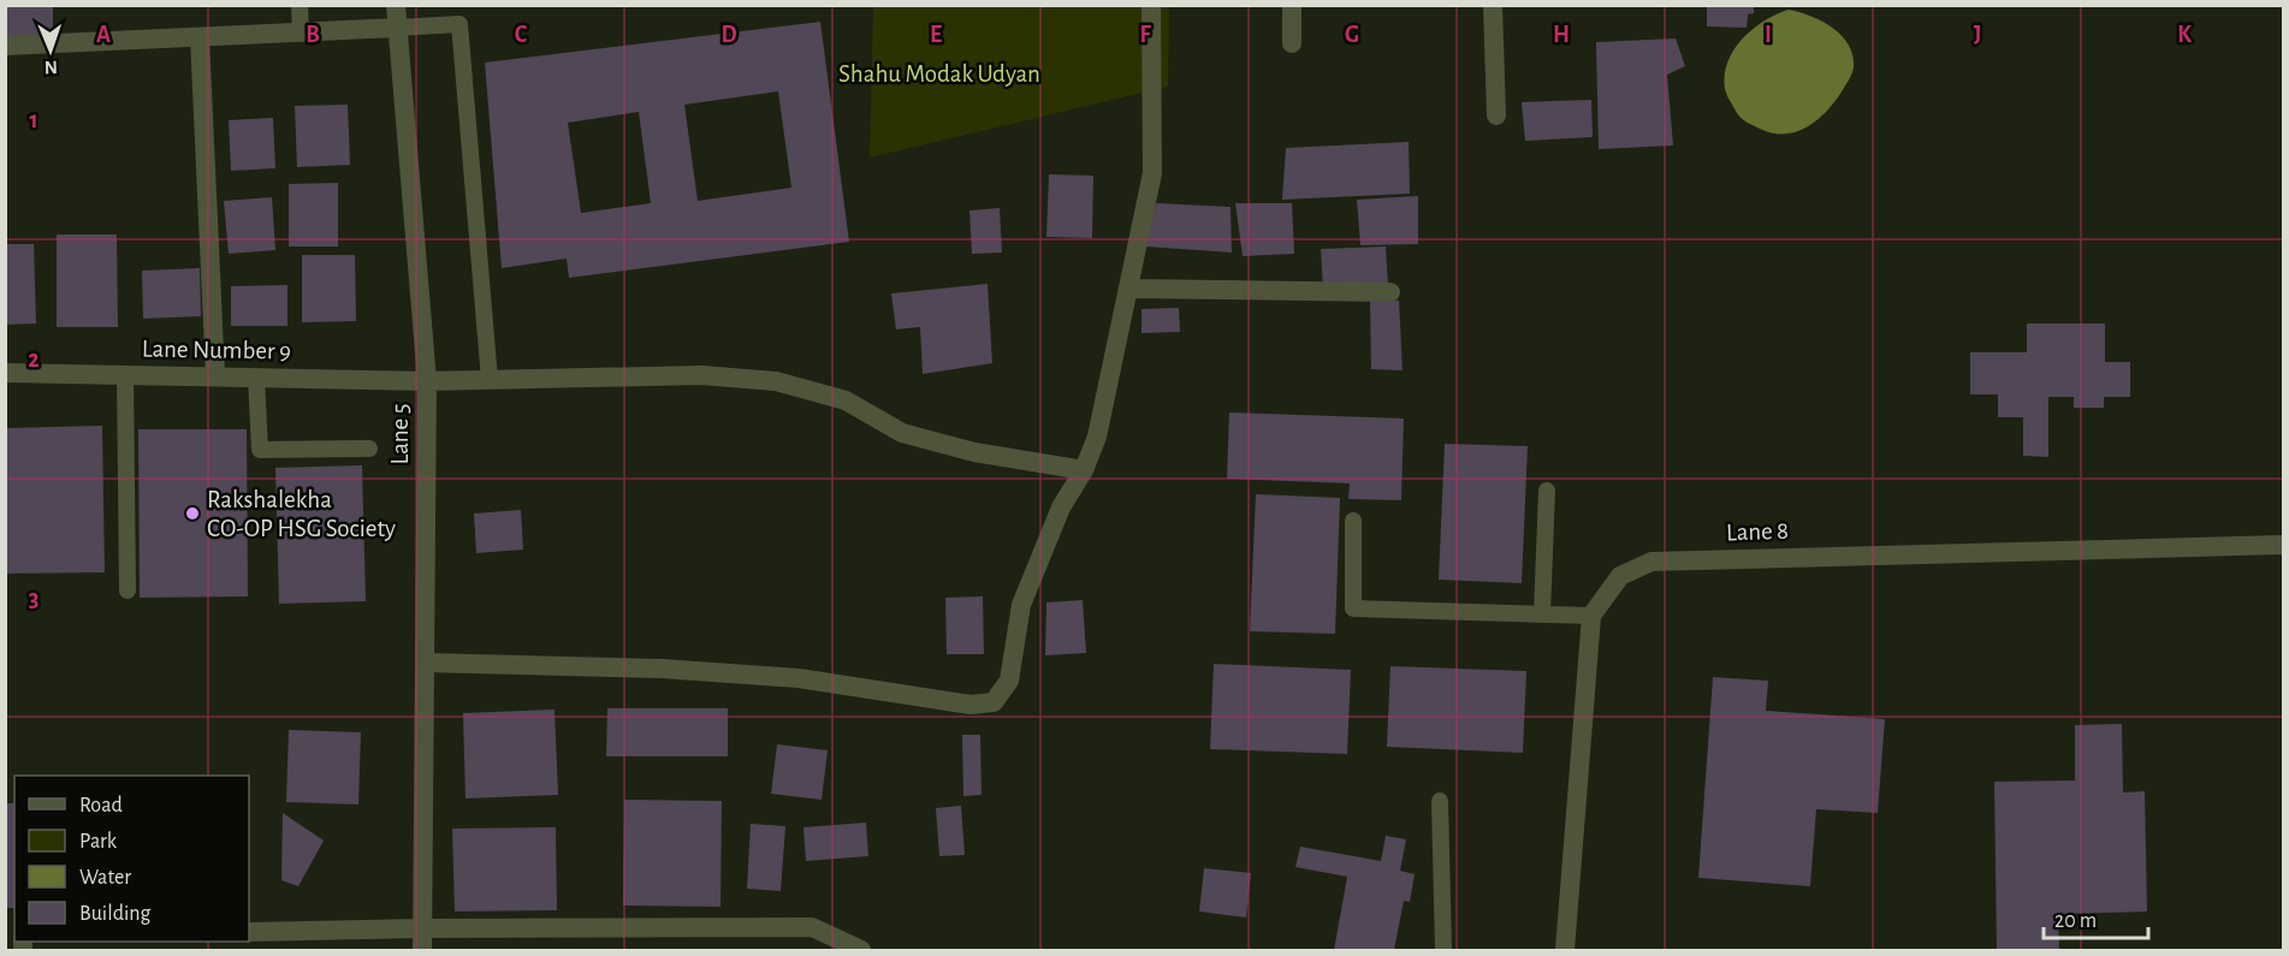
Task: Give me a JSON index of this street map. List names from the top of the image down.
{
  "streets": {
    "street": ["Lane Number 9", "Lane 5", "Lane 8"]
  },
  "crossings": [
    ["Lane Number 9", "Lane 5"]
  ],
  "parks": ["Shahu Modak Udyan"],
  "places": ["Rakshalekha CO-OP HSG Society"],
  "legend": [
    "Road",
    "Park",
    "Water",
    "Building"
  ],
  "scale_bar": "20 m",
  "north": "bottom",
  "grid": {
    "columns": [
      "A",
      "B",
      "C",
      "D",
      "E",
      "F",
      "G",
      "H",
      "I",
      "J",
      "K"
    ],
    "rows": ["1", "2", "3"]
  }
}
